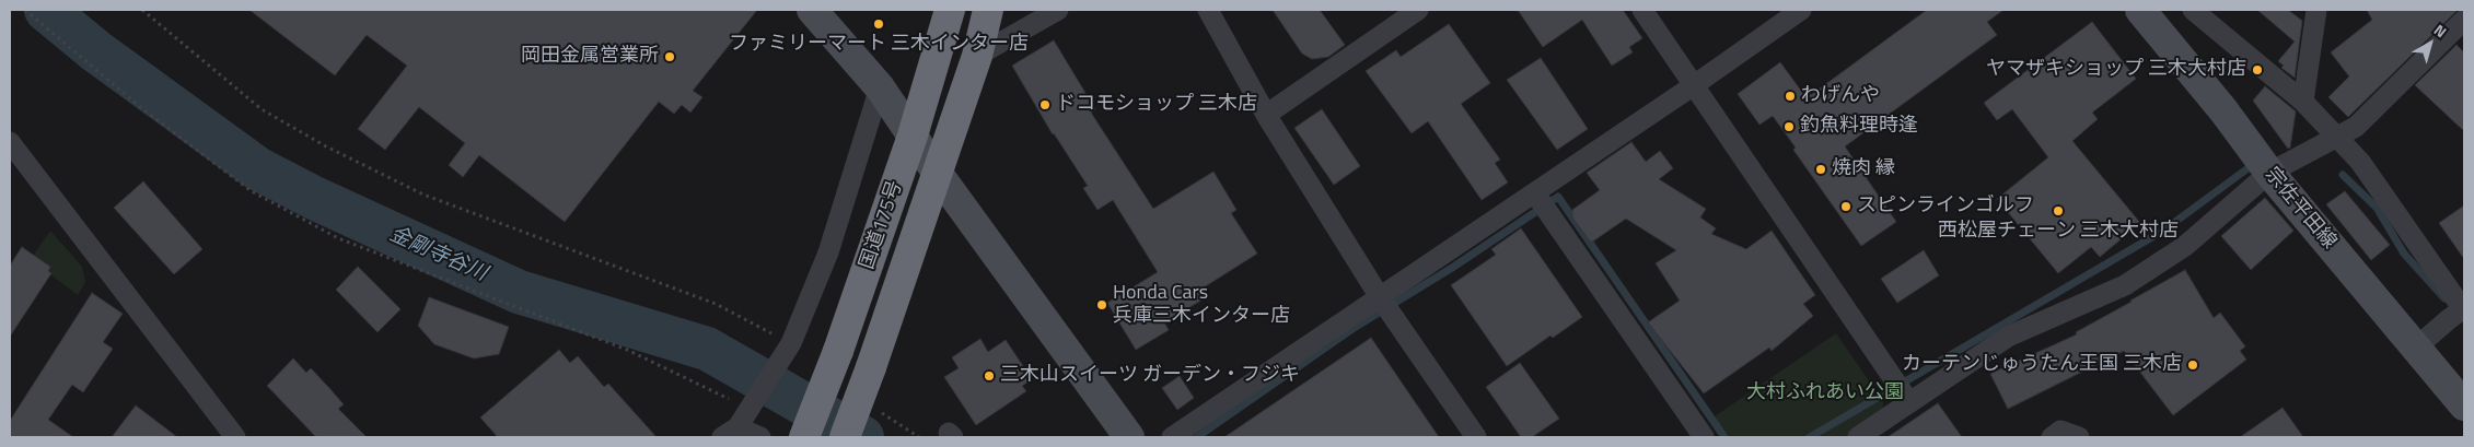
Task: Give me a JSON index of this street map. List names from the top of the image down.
{
  "streets": {
    "highway": ["国道175号"],
    "street": ["宗佐平田線"]
  },
  "water": ["金剛寺谷川"],
  "parks": ["大村ふれあい公園"],
  "places": [
    "ファミリーマート 三木インター店",
    "岡田金属営業所",
    "ヤマザキショップ 三木大村店",
    "わげんや",
    "ドコモショップ 三木店",
    "釣魚料理時逢",
    "焼肉 縁",
    "スピンラインゴルフ",
    "西松屋チェーン 三木大村店",
    "Honda Cars 兵庫三木インター店",
    "カーテンじゅうたん王国 三木店",
    "三木山スイーツ ガーデン・フジキ"
  ],
  "north": "top right"
}
